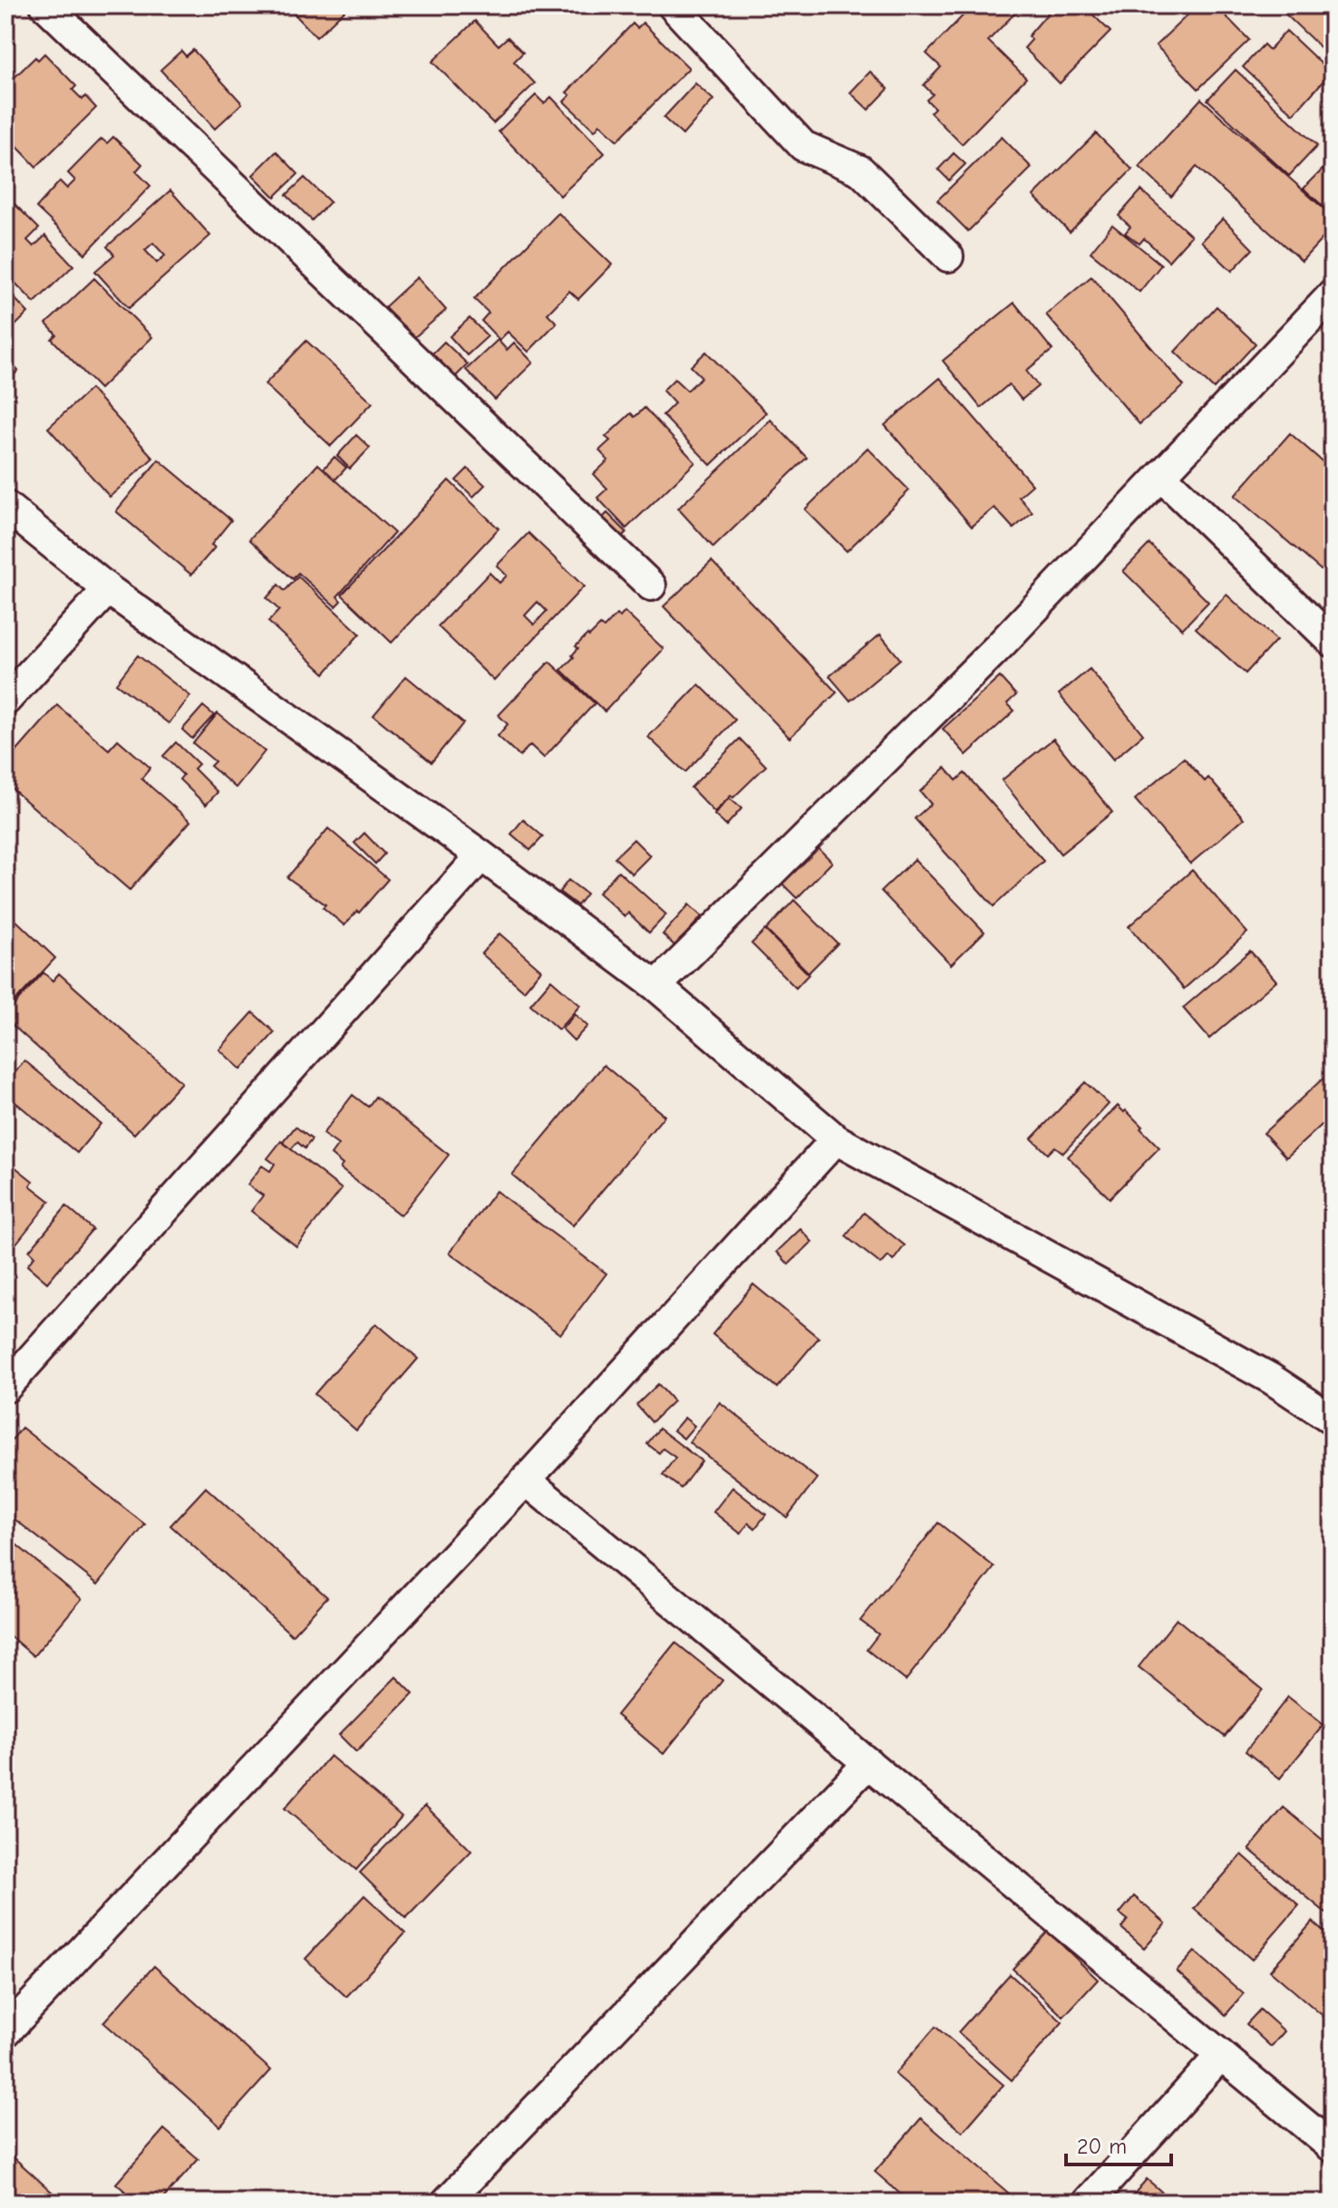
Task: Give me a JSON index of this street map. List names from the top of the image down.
{
  "scale_bar": "20 m"
}
